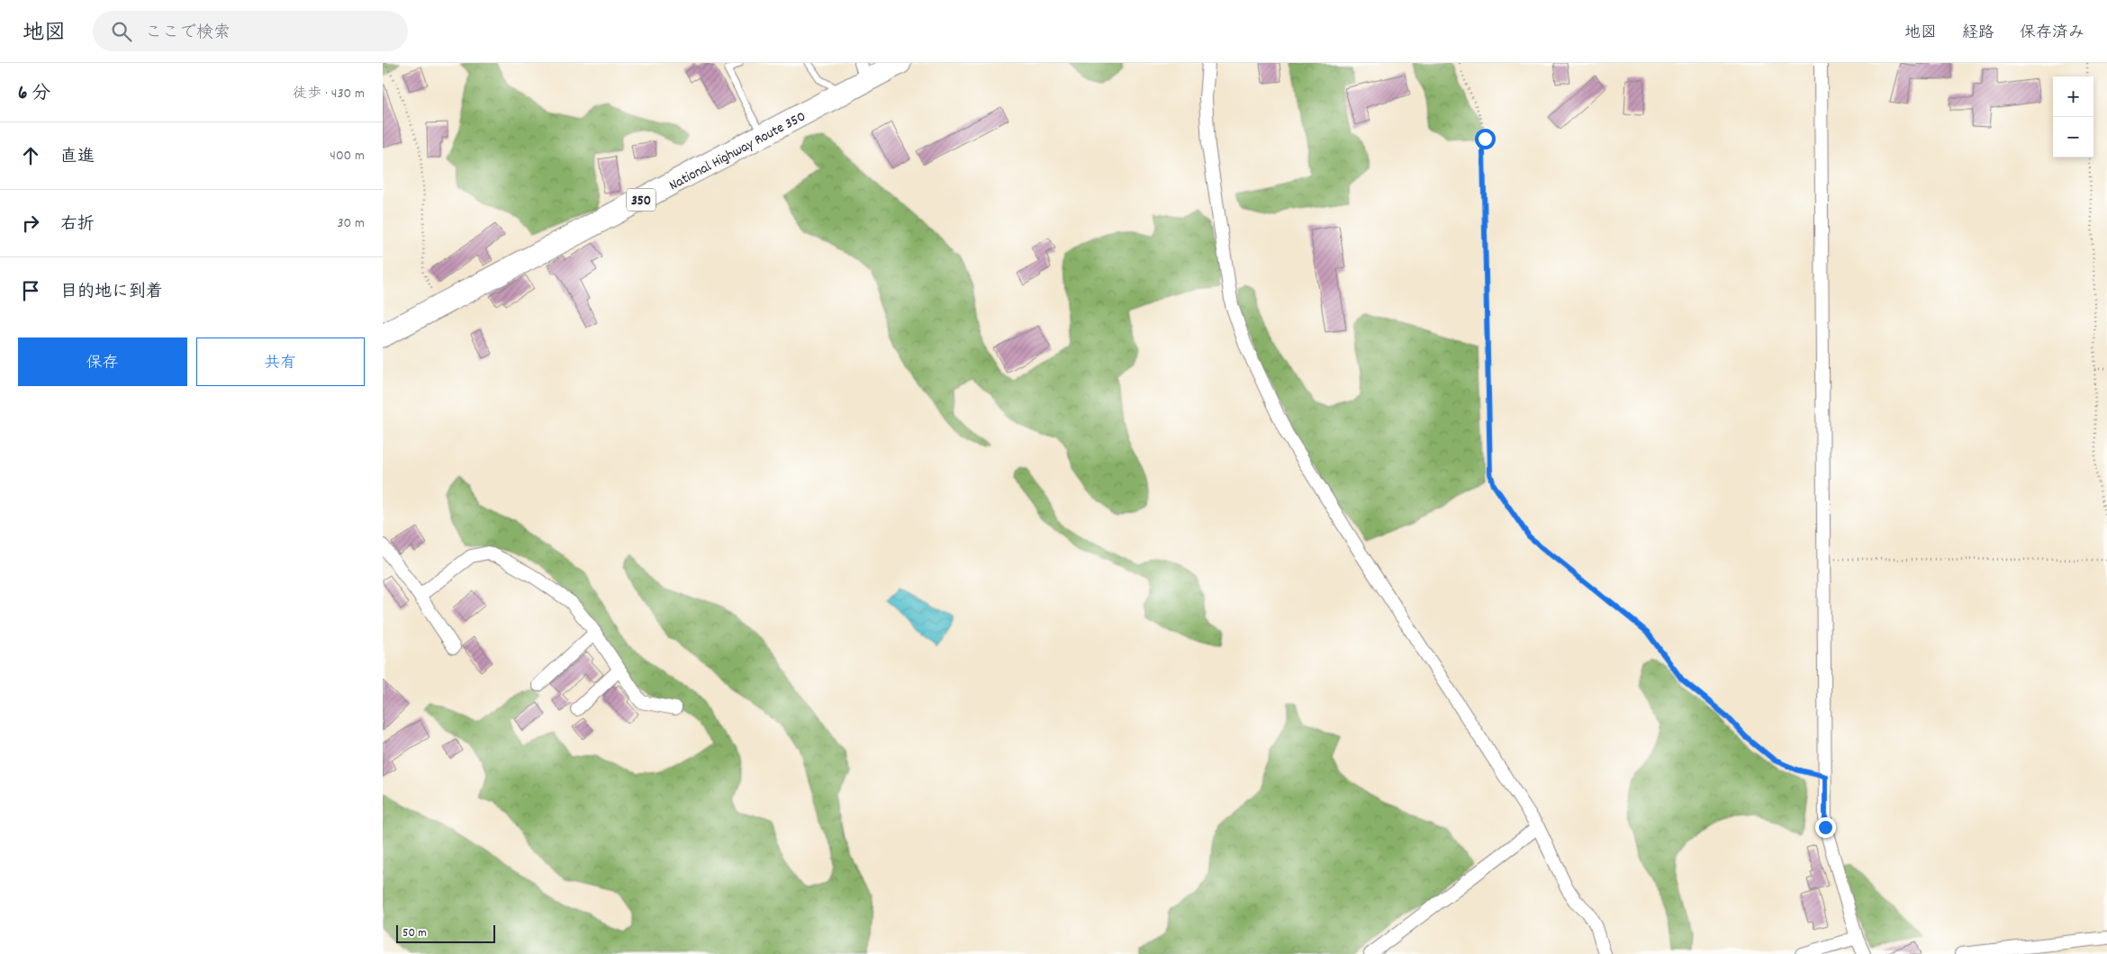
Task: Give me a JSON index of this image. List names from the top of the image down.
{
  "streets": {
    "highway": ["National Highway Route 350", "350"]
  },
  "scale_bar": "50 m",
  "page": {
    "header": "地図",
    "search": "ここで検索",
    "nav": ["地図", "経路", "保存済み"],
    "heading": ["6 分", "徒歩 · 430 m"],
    "map_buttons": ["+", "−"],
    "list": [
      ["直進", "400 m"],
      ["右折", "30 m"],
      "目的地に到着"
    ],
    "buttons": ["保存", "共有"],
    "scale": "50 m"
  }
}
